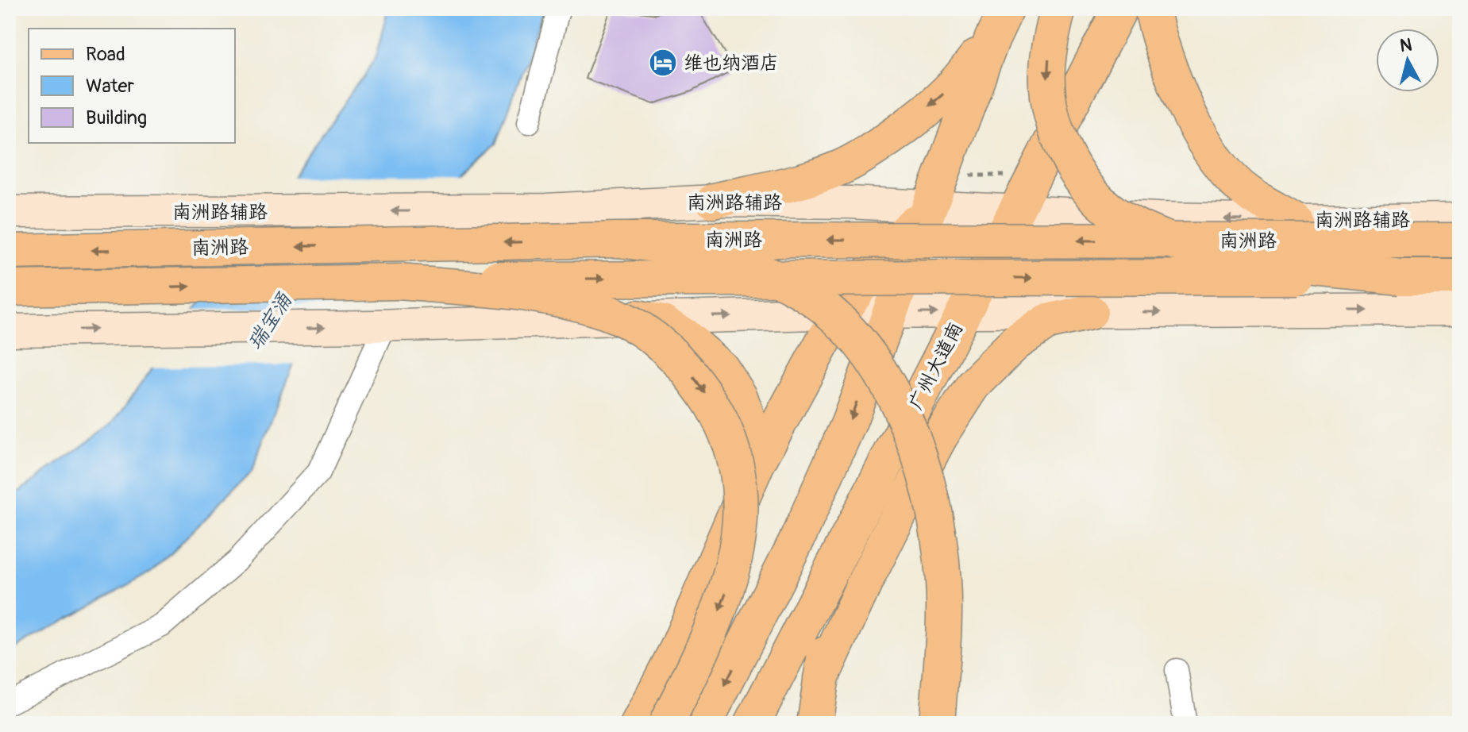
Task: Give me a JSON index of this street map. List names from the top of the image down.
{
  "streets": {
    "main road": ["南洲路辅路", "南洲路", "广州大道南"]
  },
  "crossings": [
    ["南洲路辅路", "广州大道南"]
  ],
  "water": ["瑞宝涌"],
  "places": {
    "hotel": ["维也纳酒店"]
  },
  "legend": ["Road", "Water", "Building"],
  "north": "top"
}
